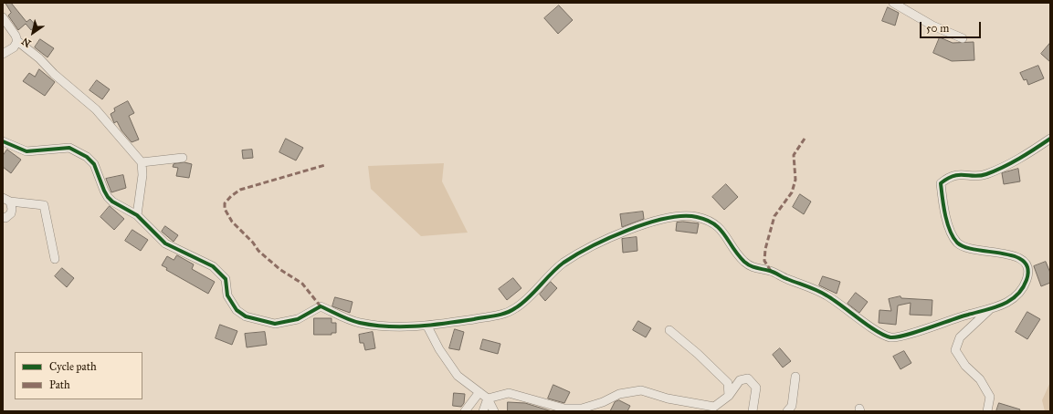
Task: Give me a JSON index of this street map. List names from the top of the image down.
{
  "legend": ["Cycle path", "Path"],
  "scale_bar": "50 m",
  "north": "bottom left"
}
